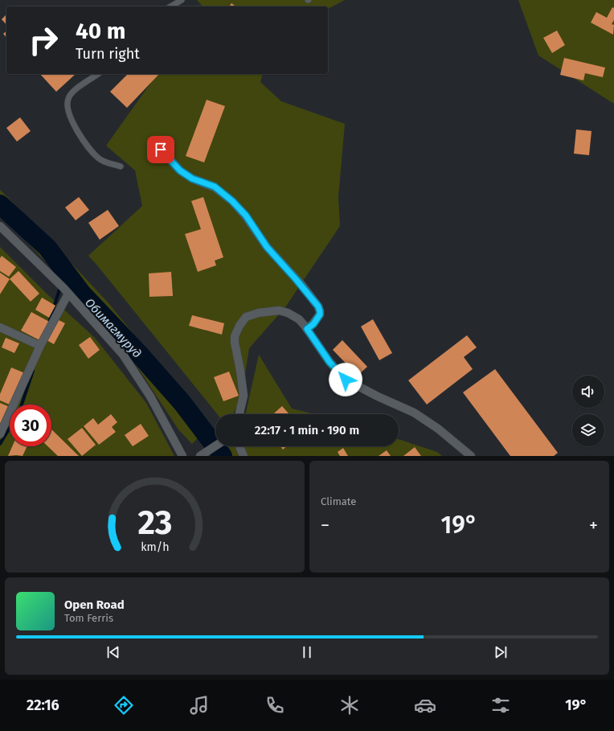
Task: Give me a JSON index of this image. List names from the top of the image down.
{
  "water": ["Обимагмуруд"],
  "page": {
    "turn": ["40 m", "Turn right"],
    "limit": "30",
    "trip": "22:17 · 1 min · 190 m",
    "tile": "Climate",
    "heat": ["−", "19°", "+"],
    "song": ["Open Road", "Tom Ferris"],
    "tabs": ["22:16", "19°"],
    "gauge": ["23", "km/h"]
  }
}
